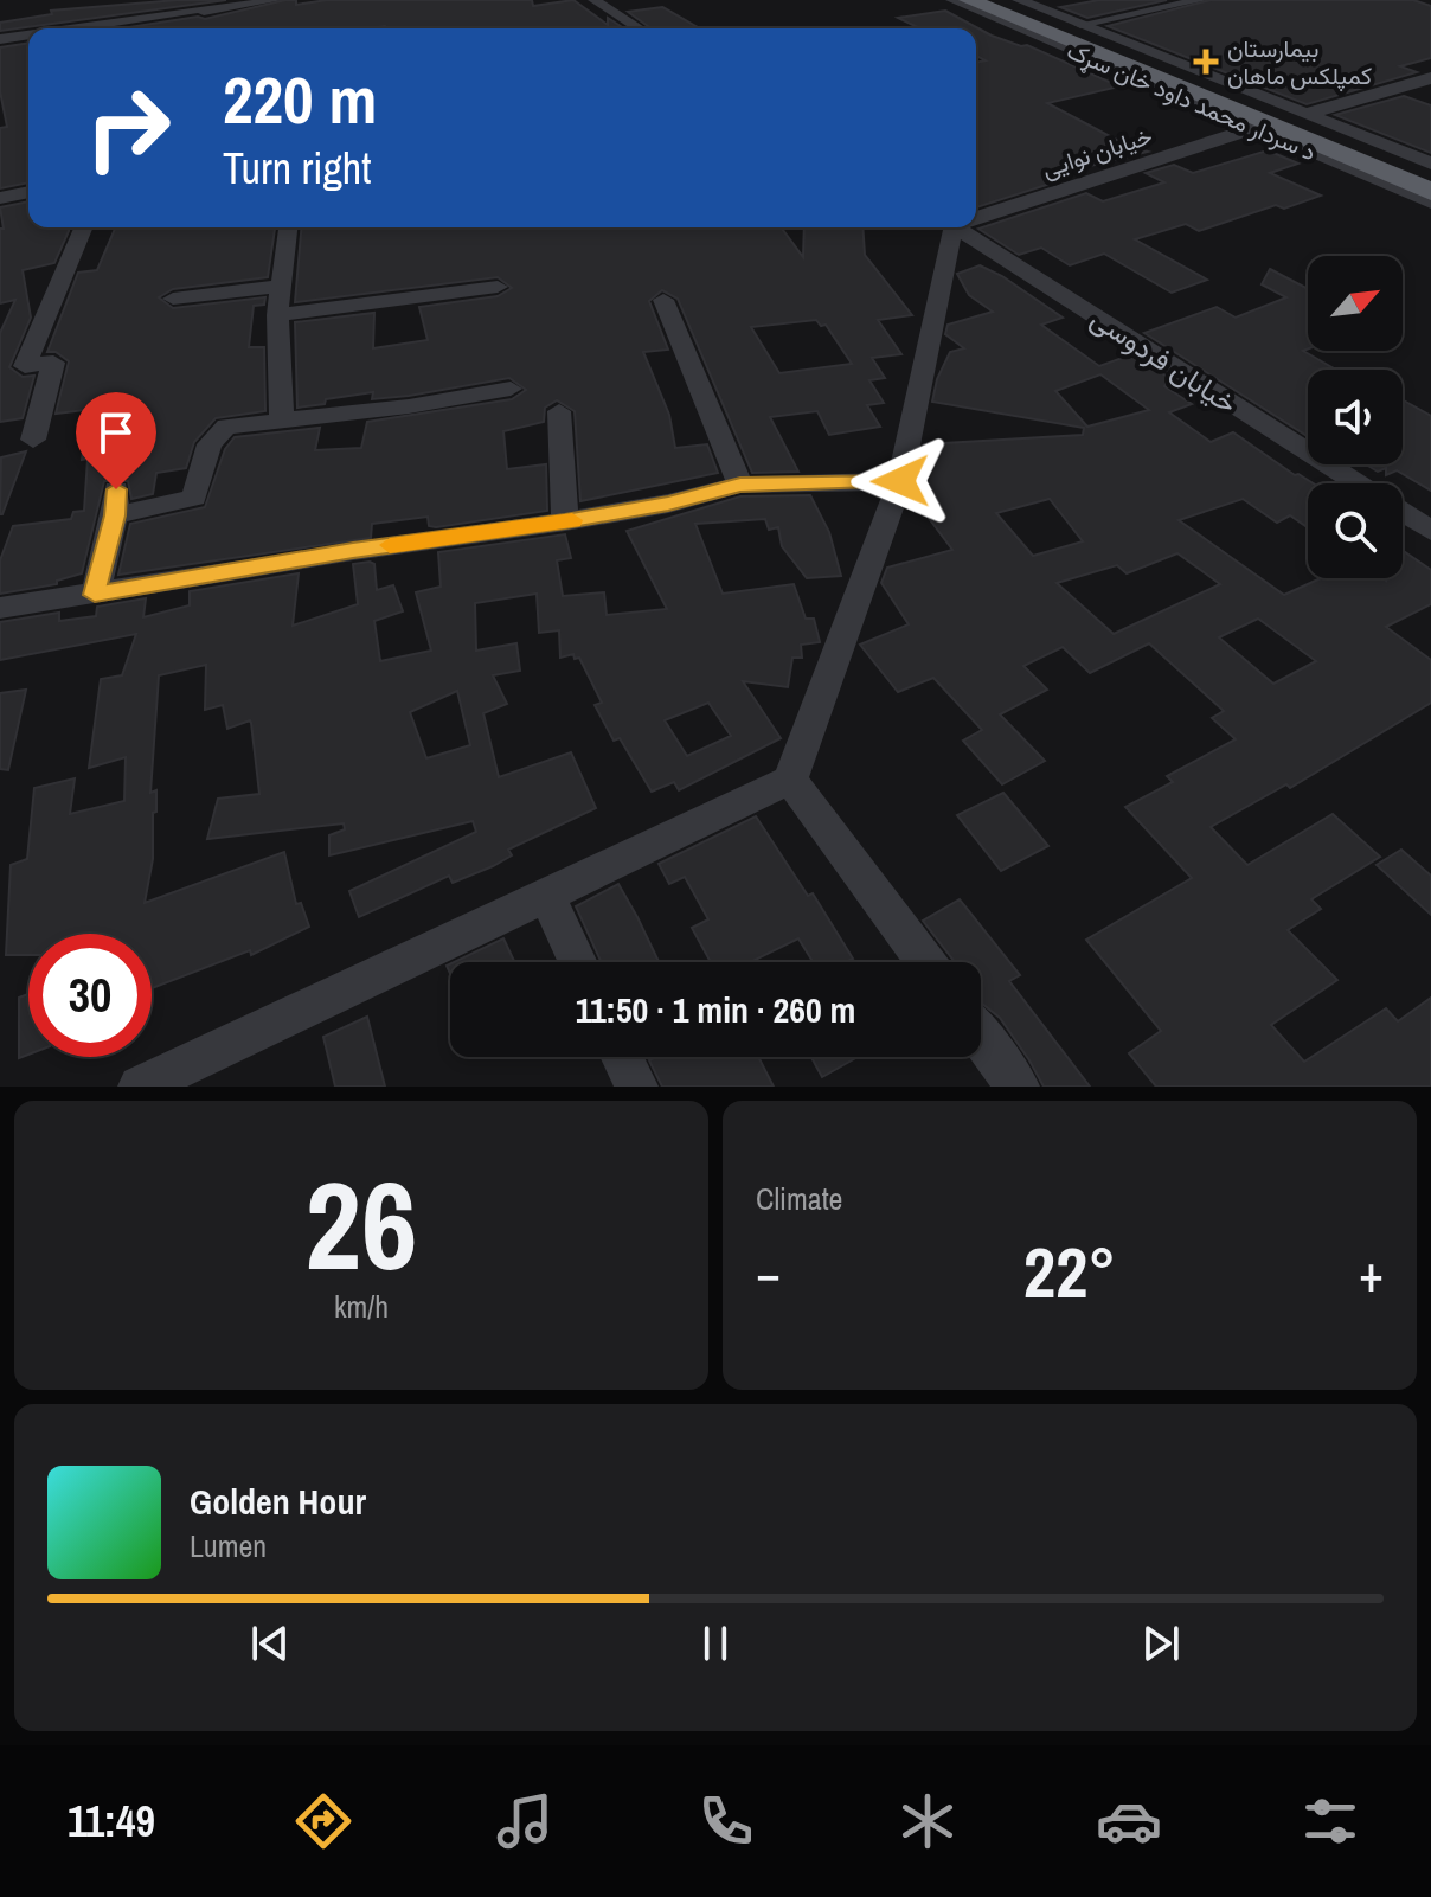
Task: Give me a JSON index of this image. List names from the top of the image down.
{
  "streets": {
    "highway": ["د سردار محمد داود خان سړک"],
    "street": ["خیابان نوایی", "خیابان فردوسی"]
  },
  "crossings": [
    ["د سردار محمد داود خان سړک", "خیابان نوایی"]
  ],
  "places": {
    "health": ["بیمارستان کمپلکس ماهان"]
  },
  "north": "top right",
  "page": {
    "turn": ["220 m", "Turn right"],
    "limit": "30",
    "trip": "11:50 · 1 min · 260 m",
    "tile": [
      ["26", "km/h"],
      "Climate"
    ],
    "heat": ["−", "22°", "+"],
    "song": ["Golden Hour", "Lumen"],
    "tabs": "11:49"
  }
}
